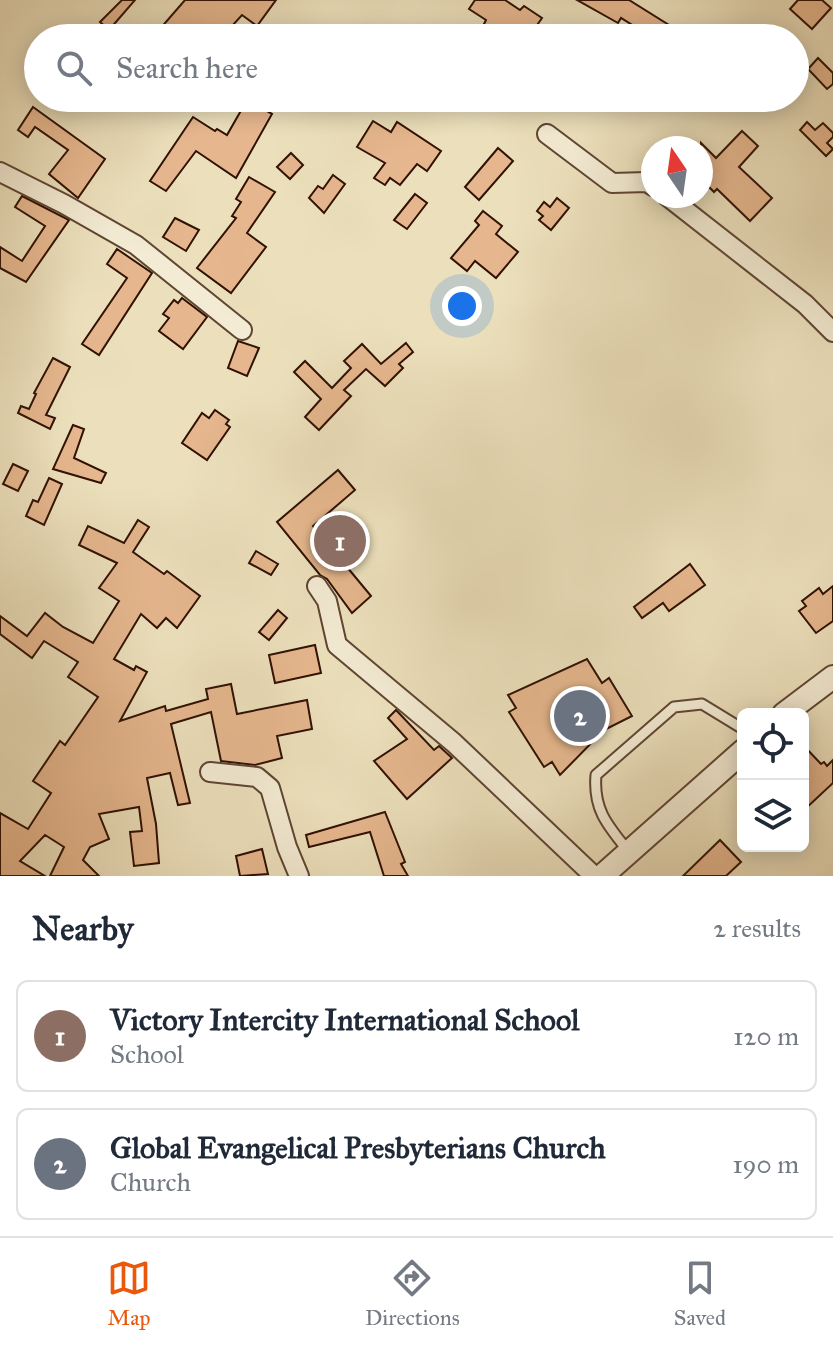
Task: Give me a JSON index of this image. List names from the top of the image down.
{
  "north": "top",
  "page": {
    "search": "Search here",
    "pins": ["1", "2"],
    "heading": ["Nearby", "2 results"],
    "list": [
      {
        "mark": "1",
        "name": "Victory Intercity International School",
        "note": "School",
        "value": "120 m"
      },
      {
        "mark": "2",
        "name": "Global Evangelical Presbyterians Church",
        "note": "Church",
        "value": "190 m"
      }
    ],
    "nav": ["Map", "Directions", "Saved"]
  }
}
